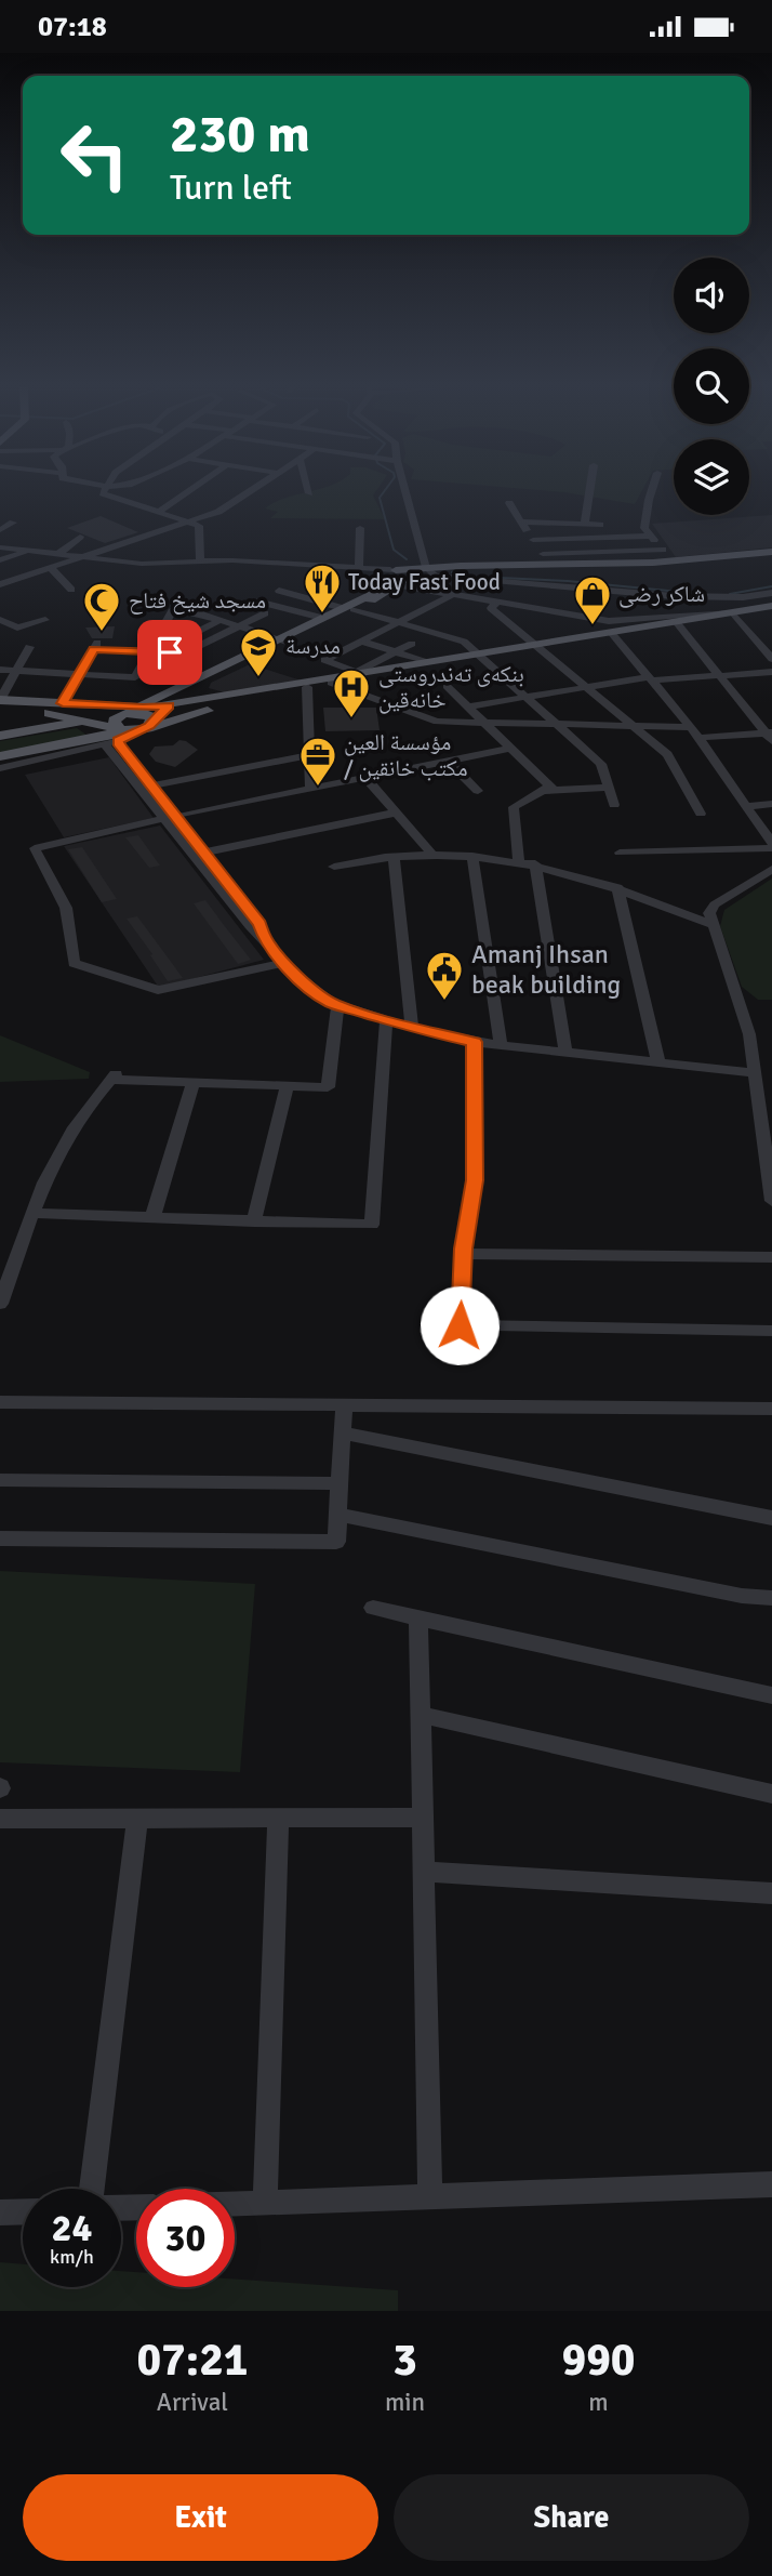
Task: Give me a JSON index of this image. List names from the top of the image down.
{
  "places": {
    "restaurant": ["Today Fast Food"],
    "shop": ["شاكر رضى"],
    "mosque": ["مسجد شيخ فتاح"],
    "school or university": ["مدرسة"],
    "hospital": ["بنکەی تەندروستی خانەقین"],
    "office": ["مؤسسة العين / مكتب خانقين"],
    "public building": ["Amanj Ihsan beak building"]
  },
  "page": {
    "status": "07:18",
    "turn": ["230 m", "Turn left"],
    "speed": "24 km/h",
    "limit": "30",
    "eta": [
      "07:21",
      "Arrival",
      "3",
      "min",
      "990",
      "m"
    ],
    "buttons": ["Exit", "Share"]
  }
}
